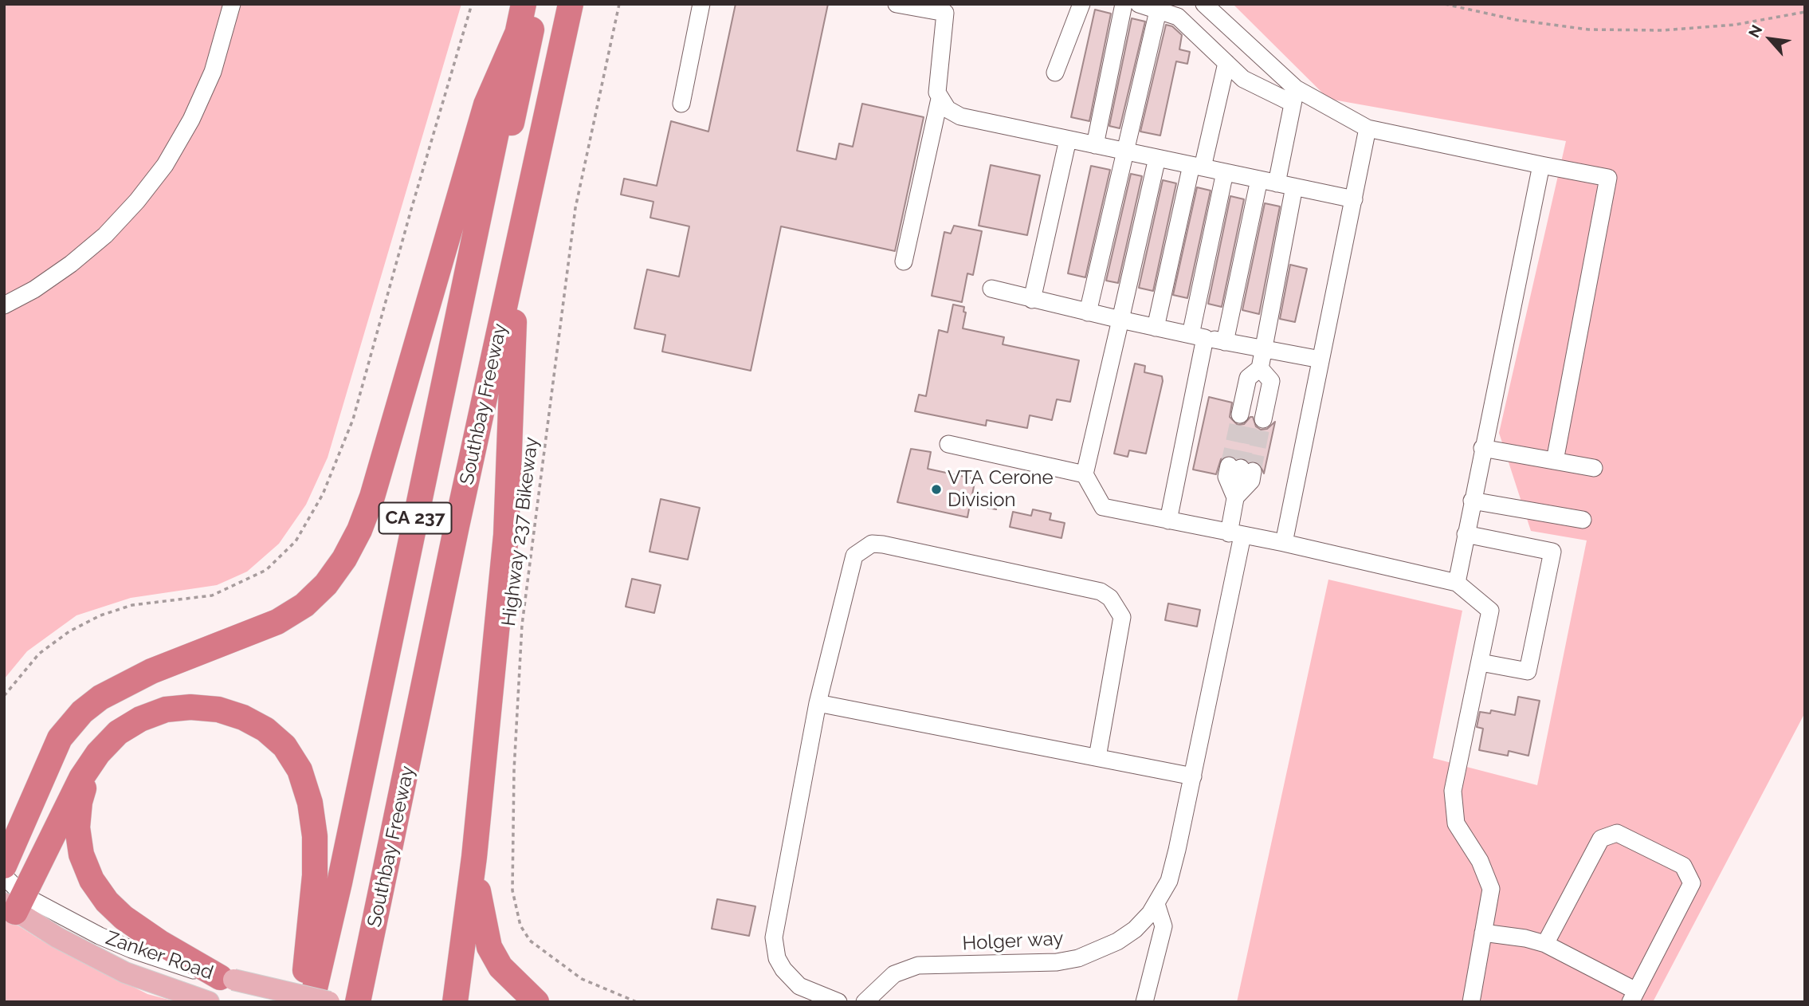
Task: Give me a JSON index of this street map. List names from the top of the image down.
{
  "streets": {
    "highway": ["Southbay Freeway", "CA 237"],
    "main road": ["Zanker Road"],
    "street": ["Holger way"],
    "path": ["Highway 237 Bikeway"]
  },
  "places": ["VTA Cerone Division"],
  "north": "top left"
}
